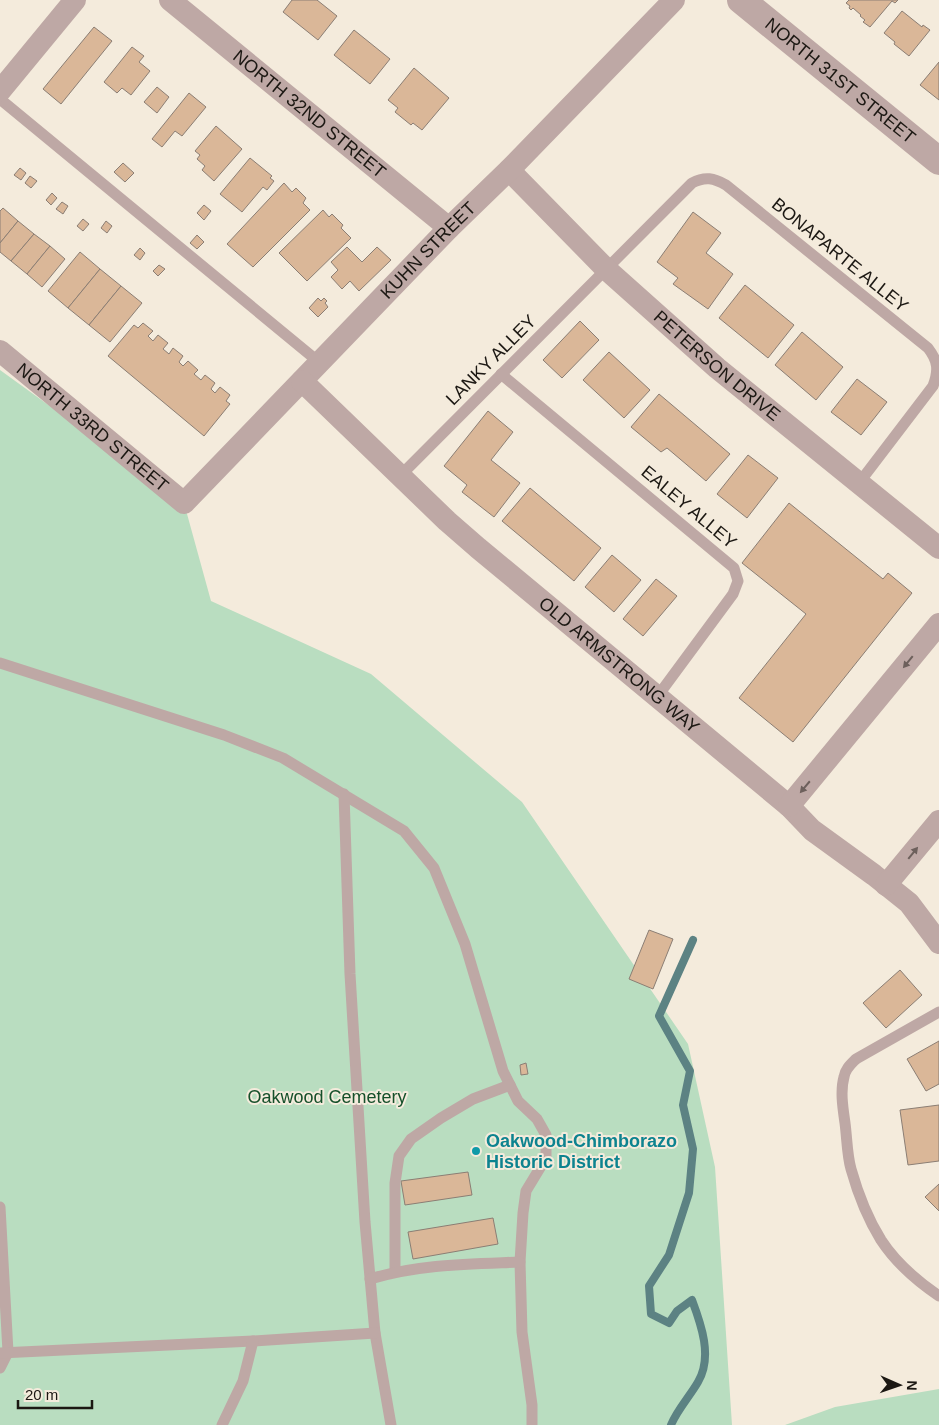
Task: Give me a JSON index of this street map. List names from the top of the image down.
{
  "streets": {
    "street": [
      "NORTH 31ST STREET",
      "NORTH 32ND STREET",
      "KUHN STREET",
      "PETERSON DRIVE",
      "NORTH 33RD STREET",
      "OLD ARMSTRONG WAY"
    ],
    "lane": ["BONAPARTE ALLEY", "LANKY ALLEY", "EALEY ALLEY"]
  },
  "crossings": [
    ["NORTH 32ND STREET", "KUHN STREET"],
    ["KUHN STREET", "PETERSON DRIVE"],
    ["KUHN STREET", "NORTH 33RD STREET"],
    ["KUHN STREET", "OLD ARMSTRONG WAY"],
    ["BONAPARTE ALLEY", "LANKY ALLEY"],
    ["BONAPARTE ALLEY", "PETERSON DRIVE"],
    ["LANKY ALLEY", "PETERSON DRIVE"],
    ["LANKY ALLEY", "EALEY ALLEY"],
    ["LANKY ALLEY", "OLD ARMSTRONG WAY"],
    ["EALEY ALLEY", "OLD ARMSTRONG WAY"]
  ],
  "parks": ["Oakwood Cemetery"],
  "places": ["Oakwood-Chimborazo Historic District"],
  "scale_bar": "20 m",
  "north": "right"
}
